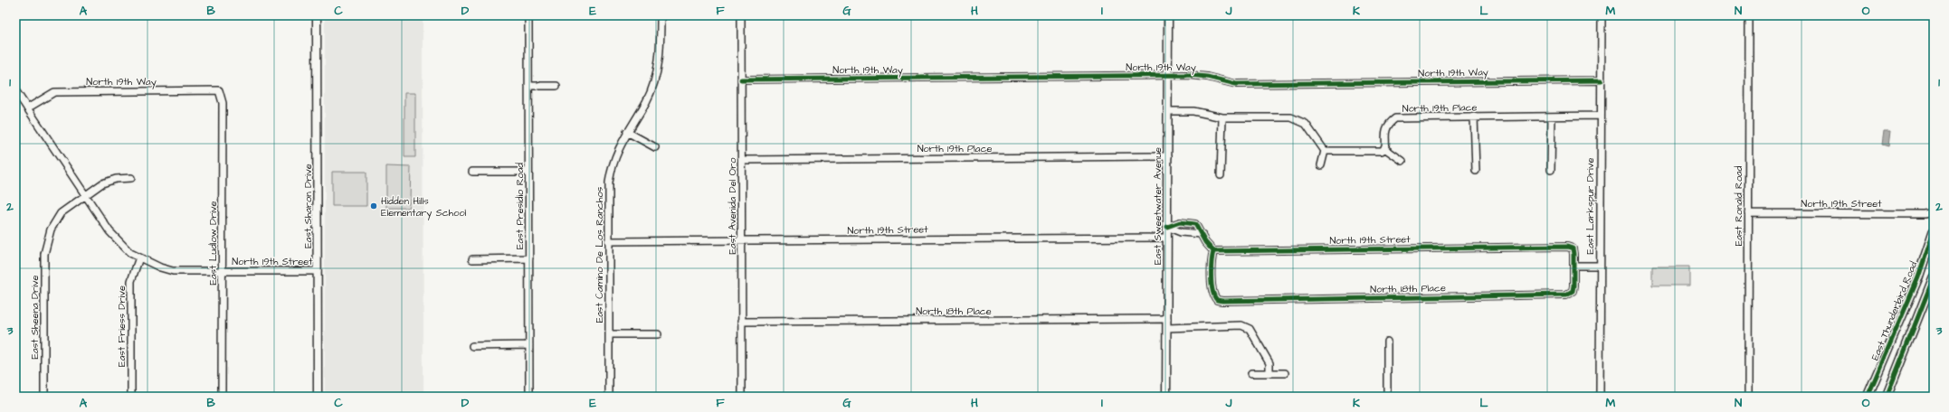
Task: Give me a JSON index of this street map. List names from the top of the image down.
{
  "streets": {
    "main road": ["East Thunderbird Road"],
    "street": [
      "North 19th Way",
      "North 19th Place",
      "North 19th Street",
      "East Sharon Drive",
      "East Presidio Road",
      "East Avenida Del Oro",
      "East Sweetwater Avenue",
      "East Larkspur Drive",
      "East Ronald Road",
      "East Ludlow Drive",
      "East Camino De Los Ranchos",
      "North 18th Place",
      "East Sheena Drive",
      "East Friess Drive"
    ]
  },
  "crossings": [
    ["North 19th Way", "East Avenida Del Oro"],
    ["North 19th Way", "East Sweetwater Avenue"],
    ["North 19th Way", "East Larkspur Drive"],
    ["North 19th Way", "East Ludlow Drive"],
    ["North 19th Place", "East Avenida Del Oro"],
    ["North 19th Place", "East Sweetwater Avenue"],
    ["North 19th Place", "East Larkspur Drive"],
    ["North 19th Street", "East Sharon Drive"],
    ["North 19th Street", "East Avenida Del Oro"],
    ["North 19th Street", "East Sweetwater Avenue"],
    ["North 19th Street", "East Ronald Road"],
    ["North 19th Street", "East Ludlow Drive"],
    ["North 19th Street", "East Camino De Los Ranchos"],
    ["North 19th Street", "North 18th Place"],
    ["North 19th Street", "East Sheena Drive"],
    ["North 19th Street", "East Friess Drive"],
    ["East Avenida Del Oro", "North 18th Place"],
    ["East Sweetwater Avenue", "North 18th Place"]
  ],
  "places": ["Hidden Hills Elementary School"],
  "grid": {
    "columns": [
      "A",
      "B",
      "C",
      "D",
      "E",
      "F",
      "G",
      "H",
      "I",
      "J",
      "K",
      "L",
      "M",
      "N",
      "O"
    ],
    "rows": ["1", "2", "3"]
  }
}
